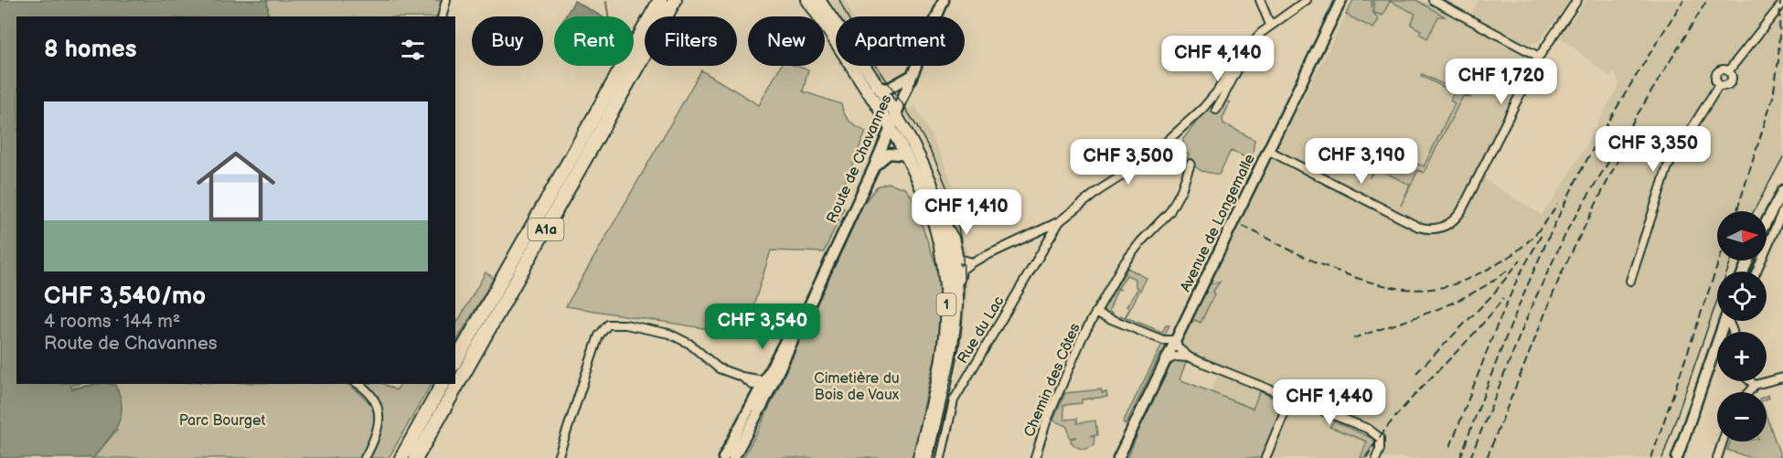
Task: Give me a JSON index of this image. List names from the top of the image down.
{
  "streets": {
    "highway": ["A1a"],
    "main road": ["Route de Chavannes", "Avenue de Longemalle", "1"],
    "street": ["Rue du Lac", "Chemin des Côtes"]
  },
  "crossings": [
    ["Route de Chavannes", "1"],
    ["1", "Rue du Lac"]
  ],
  "parks": ["Cimetière du Bois de Vaux", "Parc Bourget"],
  "north": "right",
  "page": {
    "chip": [
      "Buy",
      "Rent",
      "Filters",
      "New",
      "Apartment"
    ],
    "heading": "8 homes",
    "price": [
      "CHF 4,140",
      "CHF 1,720",
      "CHF 3,350",
      "CHF 3,190",
      "CHF 3,500",
      "CHF 1,410",
      "CHF 3,540",
      "CHF 1,440"
    ],
    "list": [
      {
        "name": "CHF 3,540/mo",
        "note": "4 rooms · 144 m² · Route de Chavannes"
      }
    ],
    "map_buttons": ["+", "−"]
  }
}
